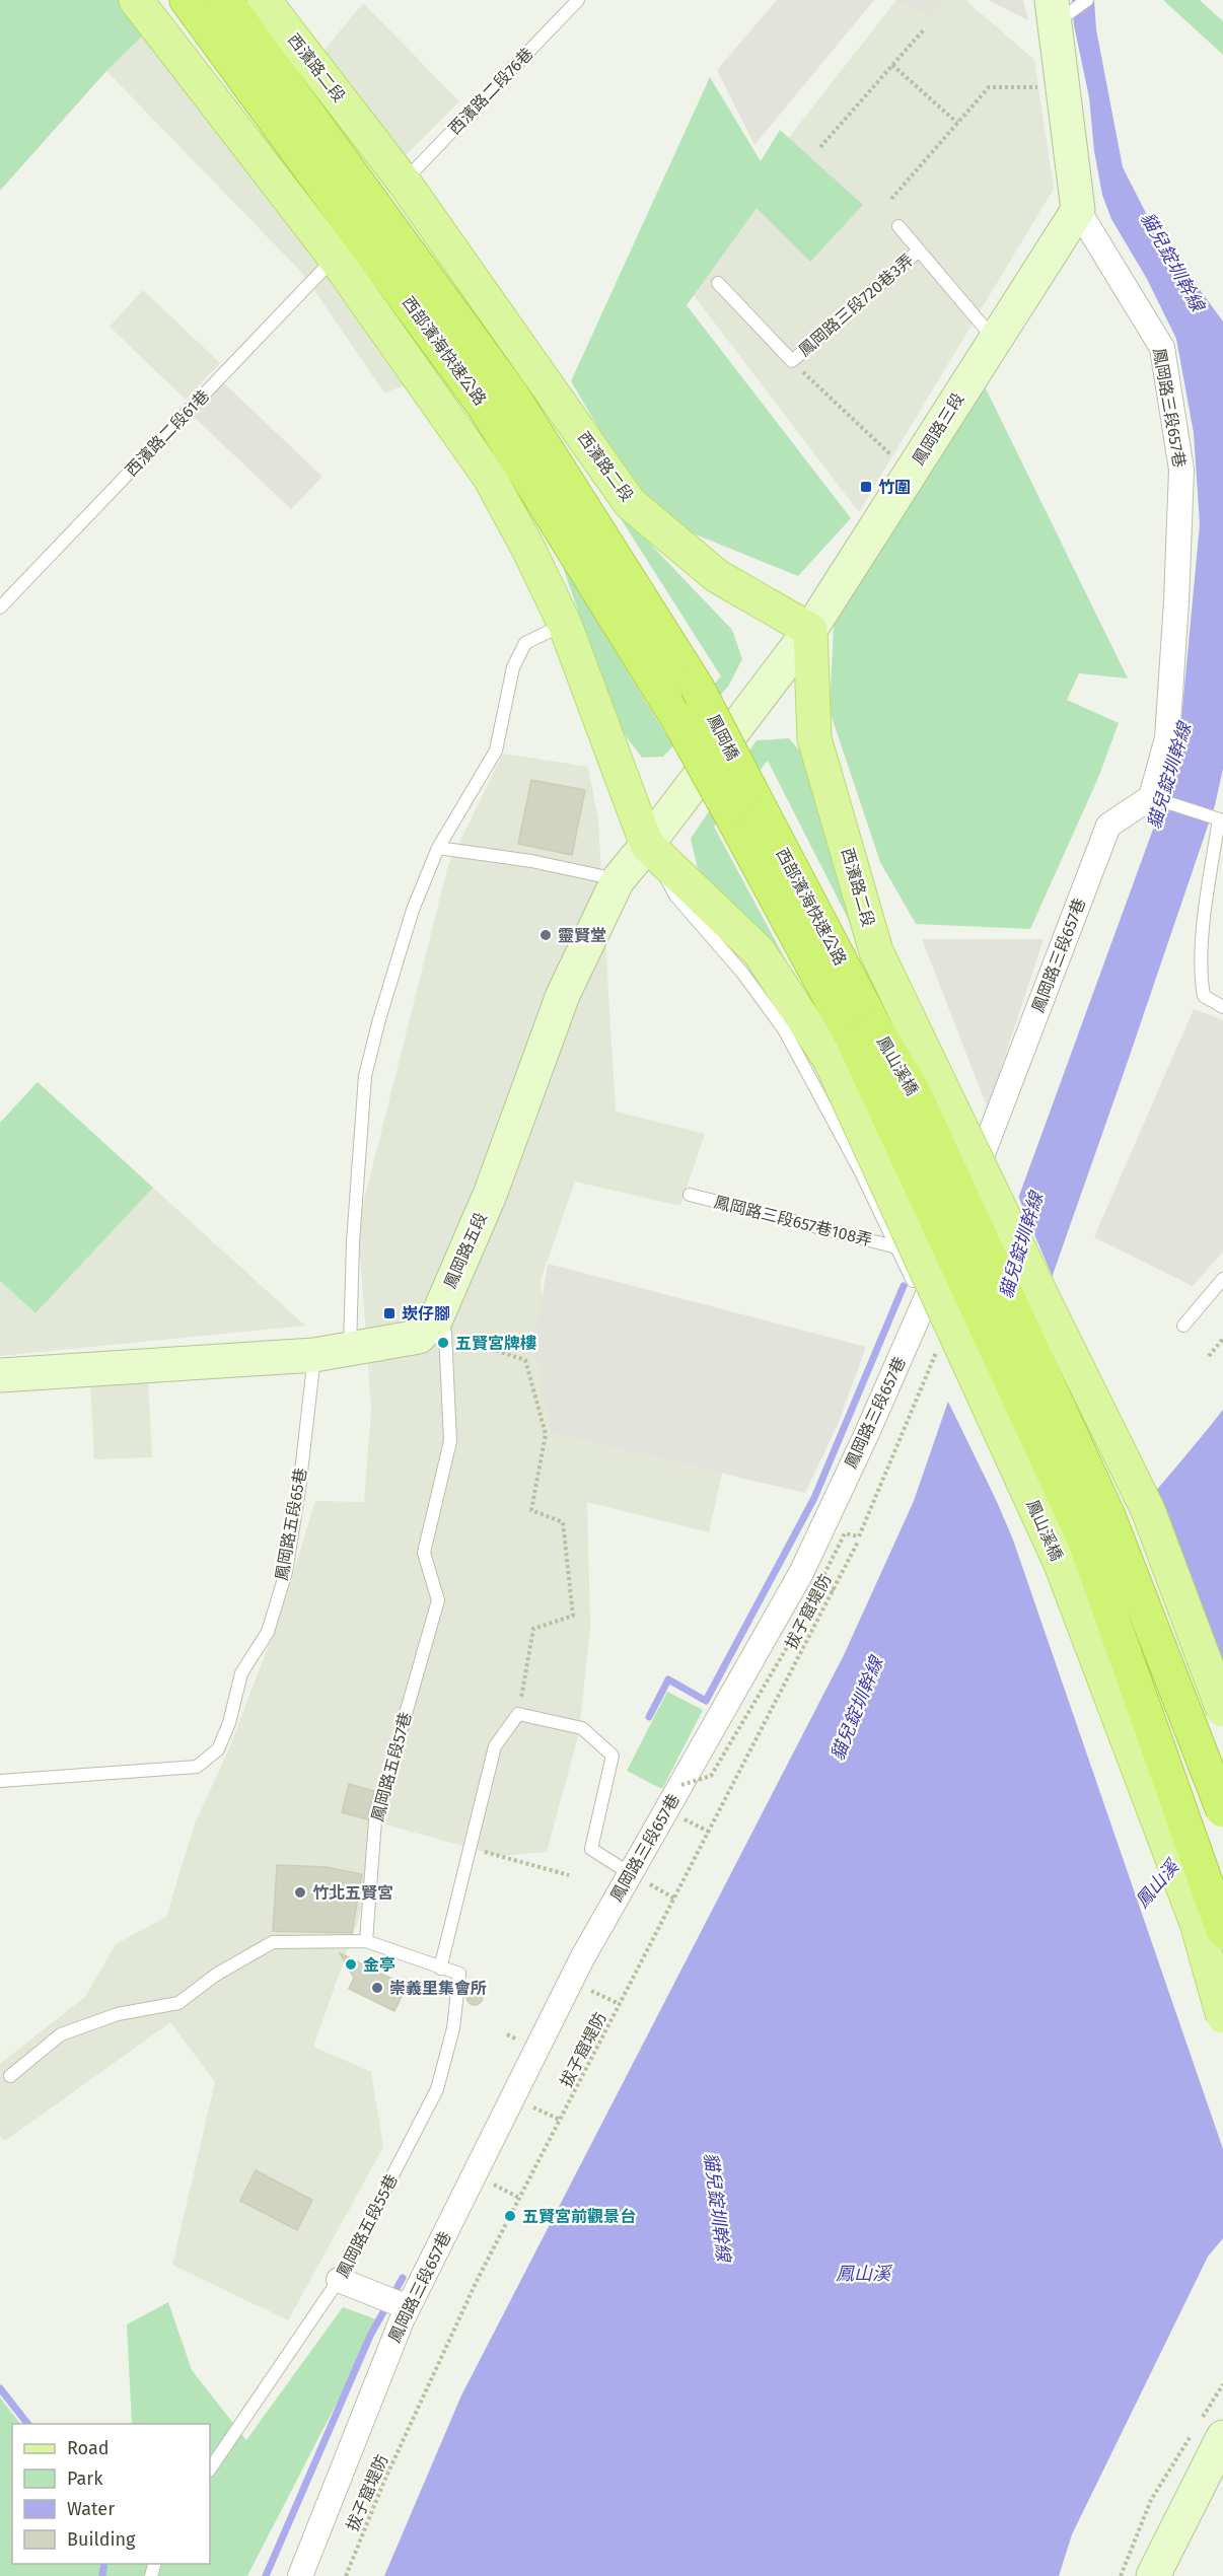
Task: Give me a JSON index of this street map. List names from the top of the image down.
{
  "streets": {
    "highway": ["西部濱海快速公路", "鳳岡橋", "鳳山溪橋"],
    "main road": ["西濱路二段"],
    "street": ["鳳岡路三段657巷", "鳳岡路三段", "鳳岡路五段"],
    "lane": [
      "西濱路二段76巷",
      "鳳岡路三段720巷3弄",
      "西濱路二段61巷",
      "鳳岡路三段657巷108弄",
      "鳳岡路五段65巷",
      "鳳岡路五段57巷",
      "鳳岡路五段55巷"
    ],
    "path": ["拔子窟堤防"]
  },
  "crossings": [
    ["西濱路二段", "西濱路二段76巷"],
    ["西濱路二段", "鳳岡路三段"],
    ["西濱路二段", "鳳山溪橋"],
    ["西部濱海快速公路", "鳳岡橋"],
    ["西部濱海快速公路", "鳳山溪橋"],
    ["鳳岡路三段657巷", "鳳岡路三段"],
    ["鳳岡路三段657巷", "鳳山溪橋"],
    ["鳳岡路三段", "鳳岡路五段"],
    ["鳳岡路五段", "鳳岡路五段57巷"],
    ["鳳岡路五段57巷", "鳳岡路五段55巷"]
  ],
  "water": ["貓兒錠圳幹線", "鳳山溪"],
  "places": {
    "transit": ["竹圍", "崁仔腳"],
    "other": [
      "靈賢堂",
      "五賢宮牌樓",
      "竹北五賢宮",
      "金亭",
      "崇義里集會所",
      "五賢宮前觀景台"
    ]
  },
  "legend": [
    "Road",
    "Park",
    "Water",
    "Building"
  ]
}
